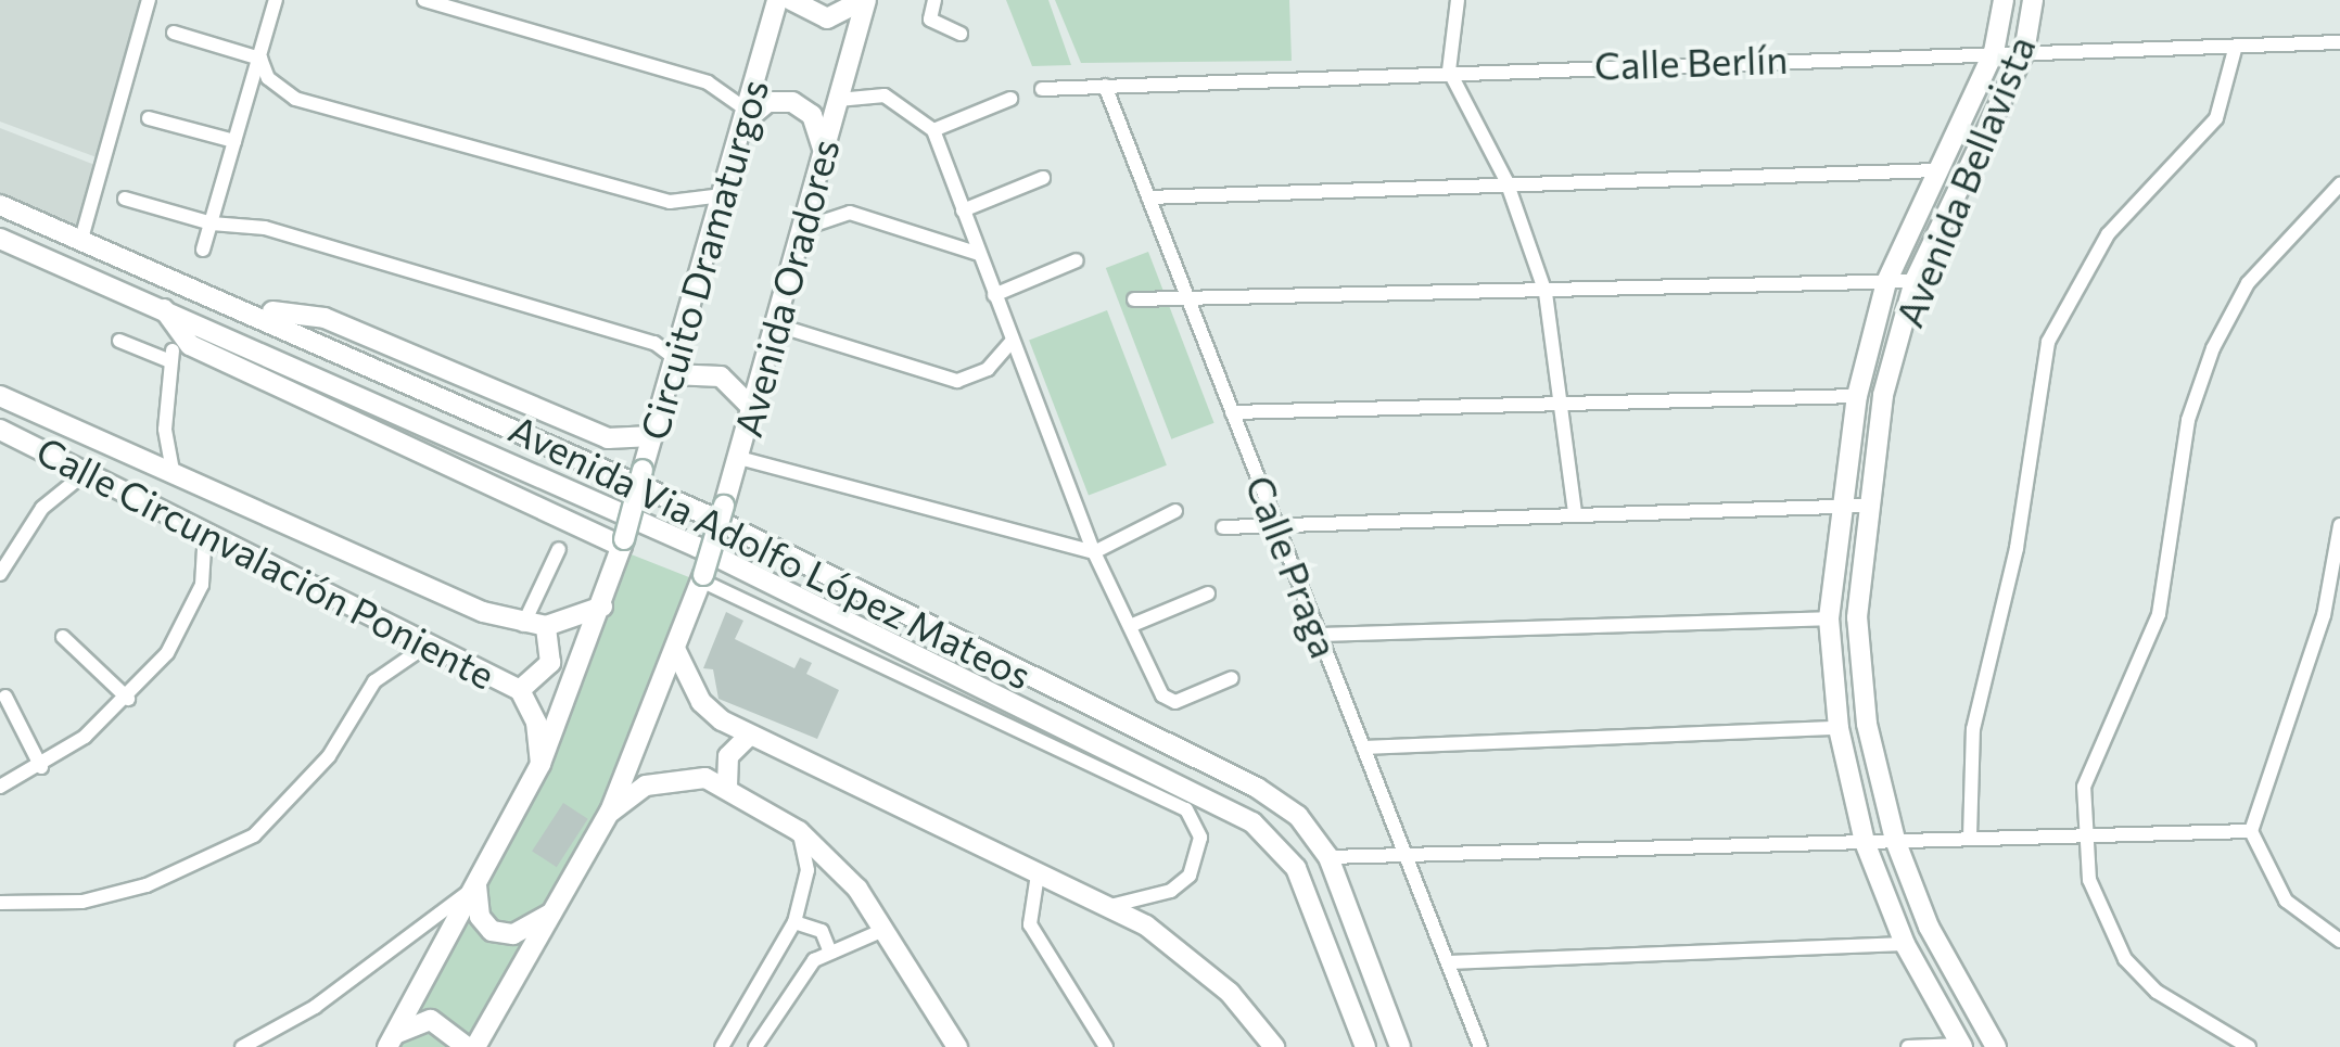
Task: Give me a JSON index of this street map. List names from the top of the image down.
{
  "streets": {
    "main road": [
      "Avenida Bellavista",
      "Circuito Dramaturgos",
      "Avenida Oradores",
      "Avenida Via Adolfo López Mateos",
      "Calle Circunvalación Poniente"
    ],
    "street": ["Calle Berlín", "Calle Praga"]
  },
  "crossings": [
    ["Calle Berlín", "Avenida Bellavista"],
    ["Calle Berlín", "Calle Praga"],
    ["Circuito Dramaturgos", "Calle Circunvalación Poniente"]
  ]
}
